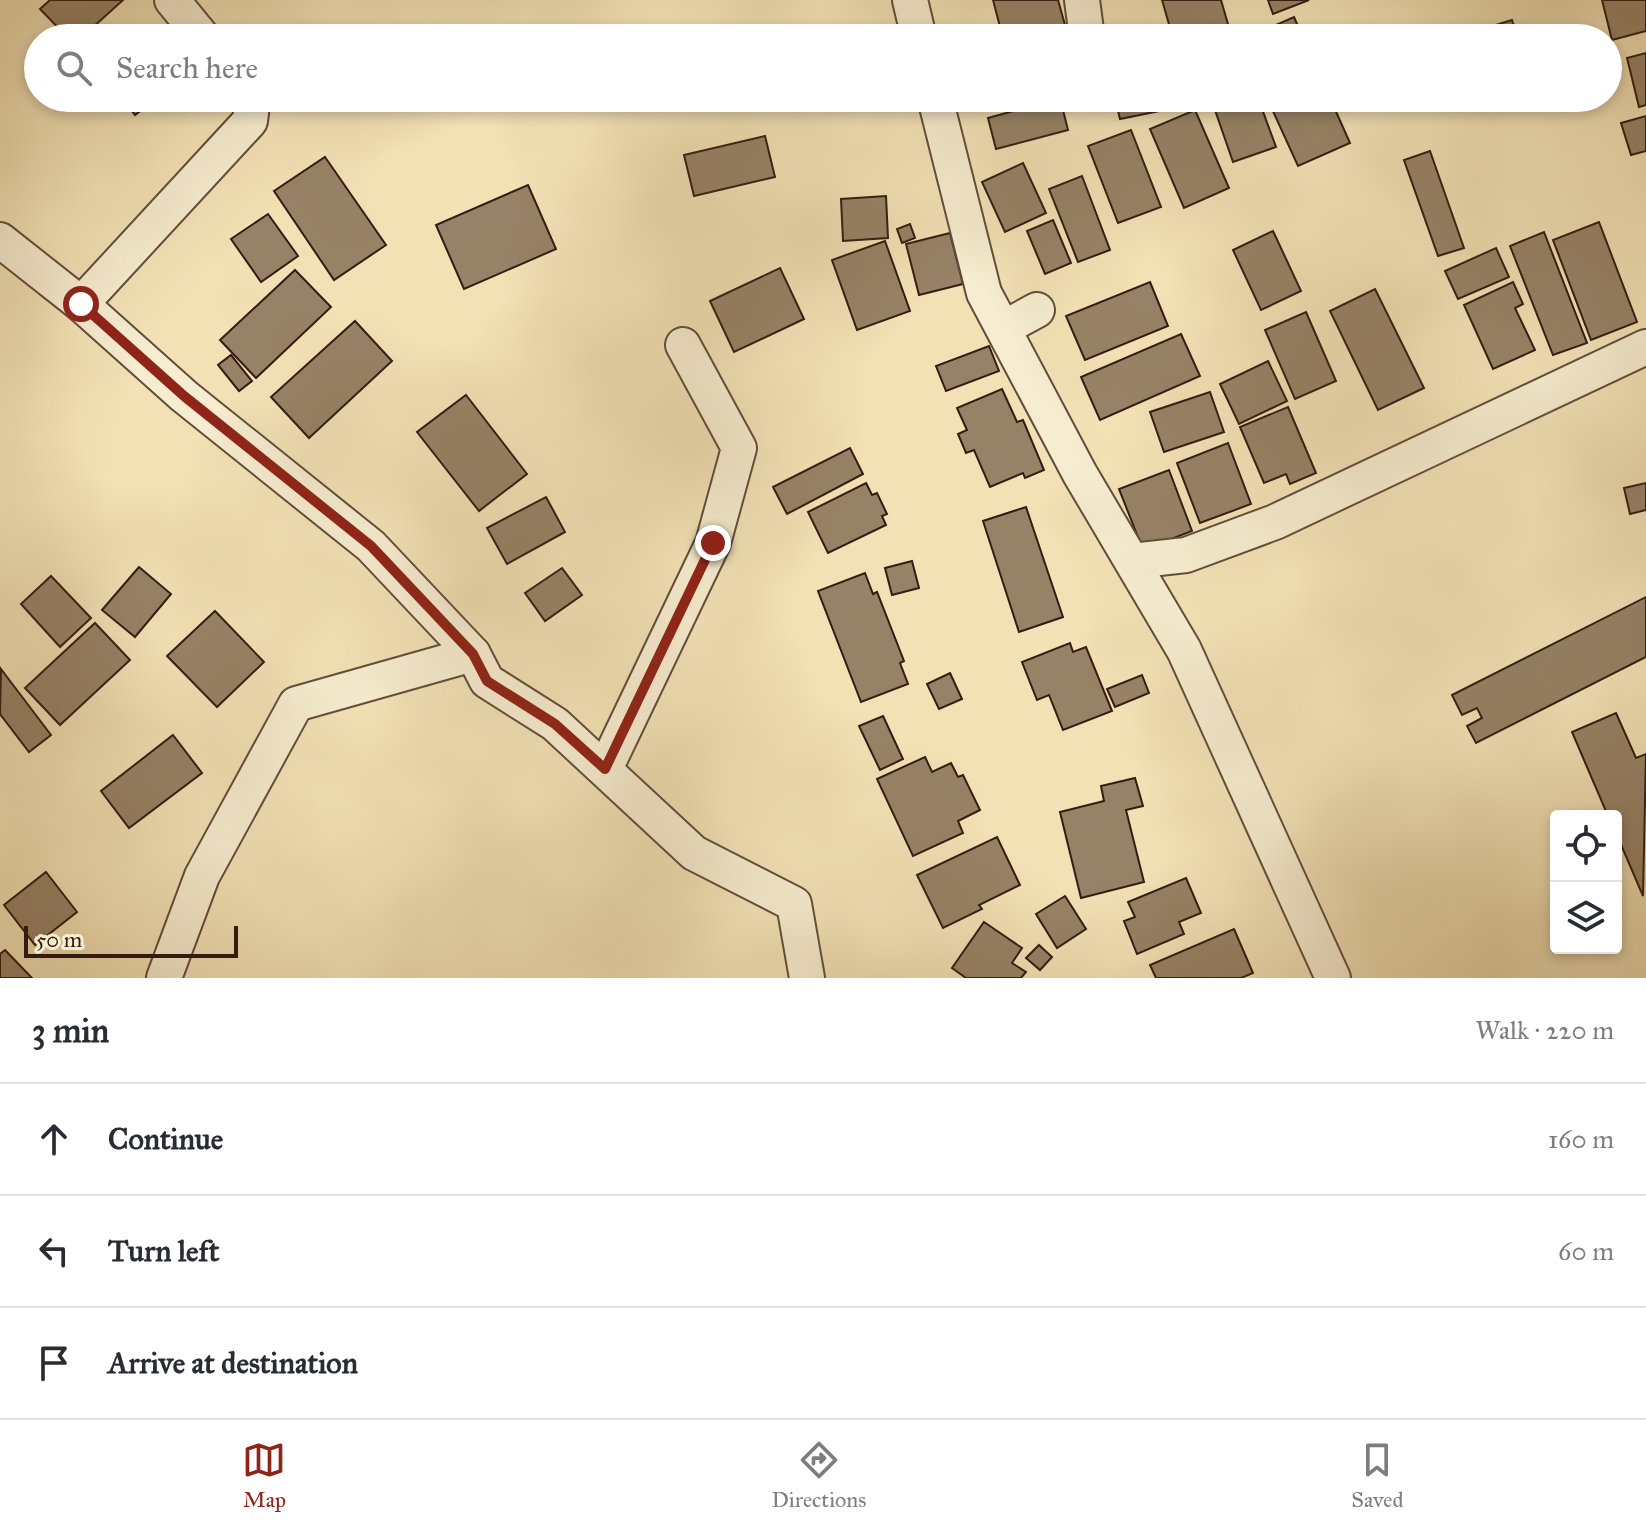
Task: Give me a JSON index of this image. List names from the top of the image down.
{
  "scale_bar": "50 m",
  "page": {
    "search": "Search here",
    "scale": "50 m",
    "heading": ["3 min", "Walk · 220 m"],
    "list": [
      ["Continue", "160 m"],
      ["Turn left", "60 m"],
      "Arrive at destination"
    ],
    "nav": ["Map", "Directions", "Saved"]
  }
}
